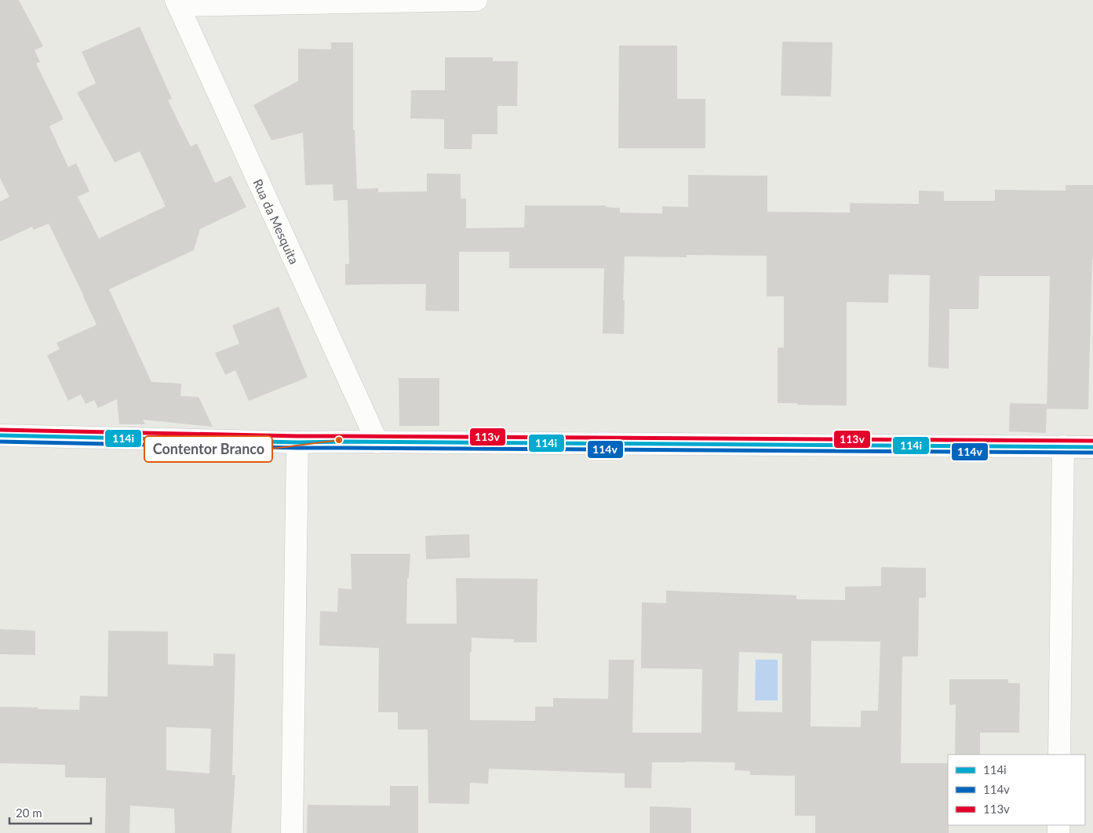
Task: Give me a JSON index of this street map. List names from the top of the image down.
{
  "streets": {
    "street": ["Rua da Mesquita"]
  },
  "places": ["Contentor Branco"],
  "lines": ["transit line 113v", "transit line 114i", "transit line 114v"],
  "legend": ["114i", "114v", "113v"],
  "scale_bar": "20 m"
}
